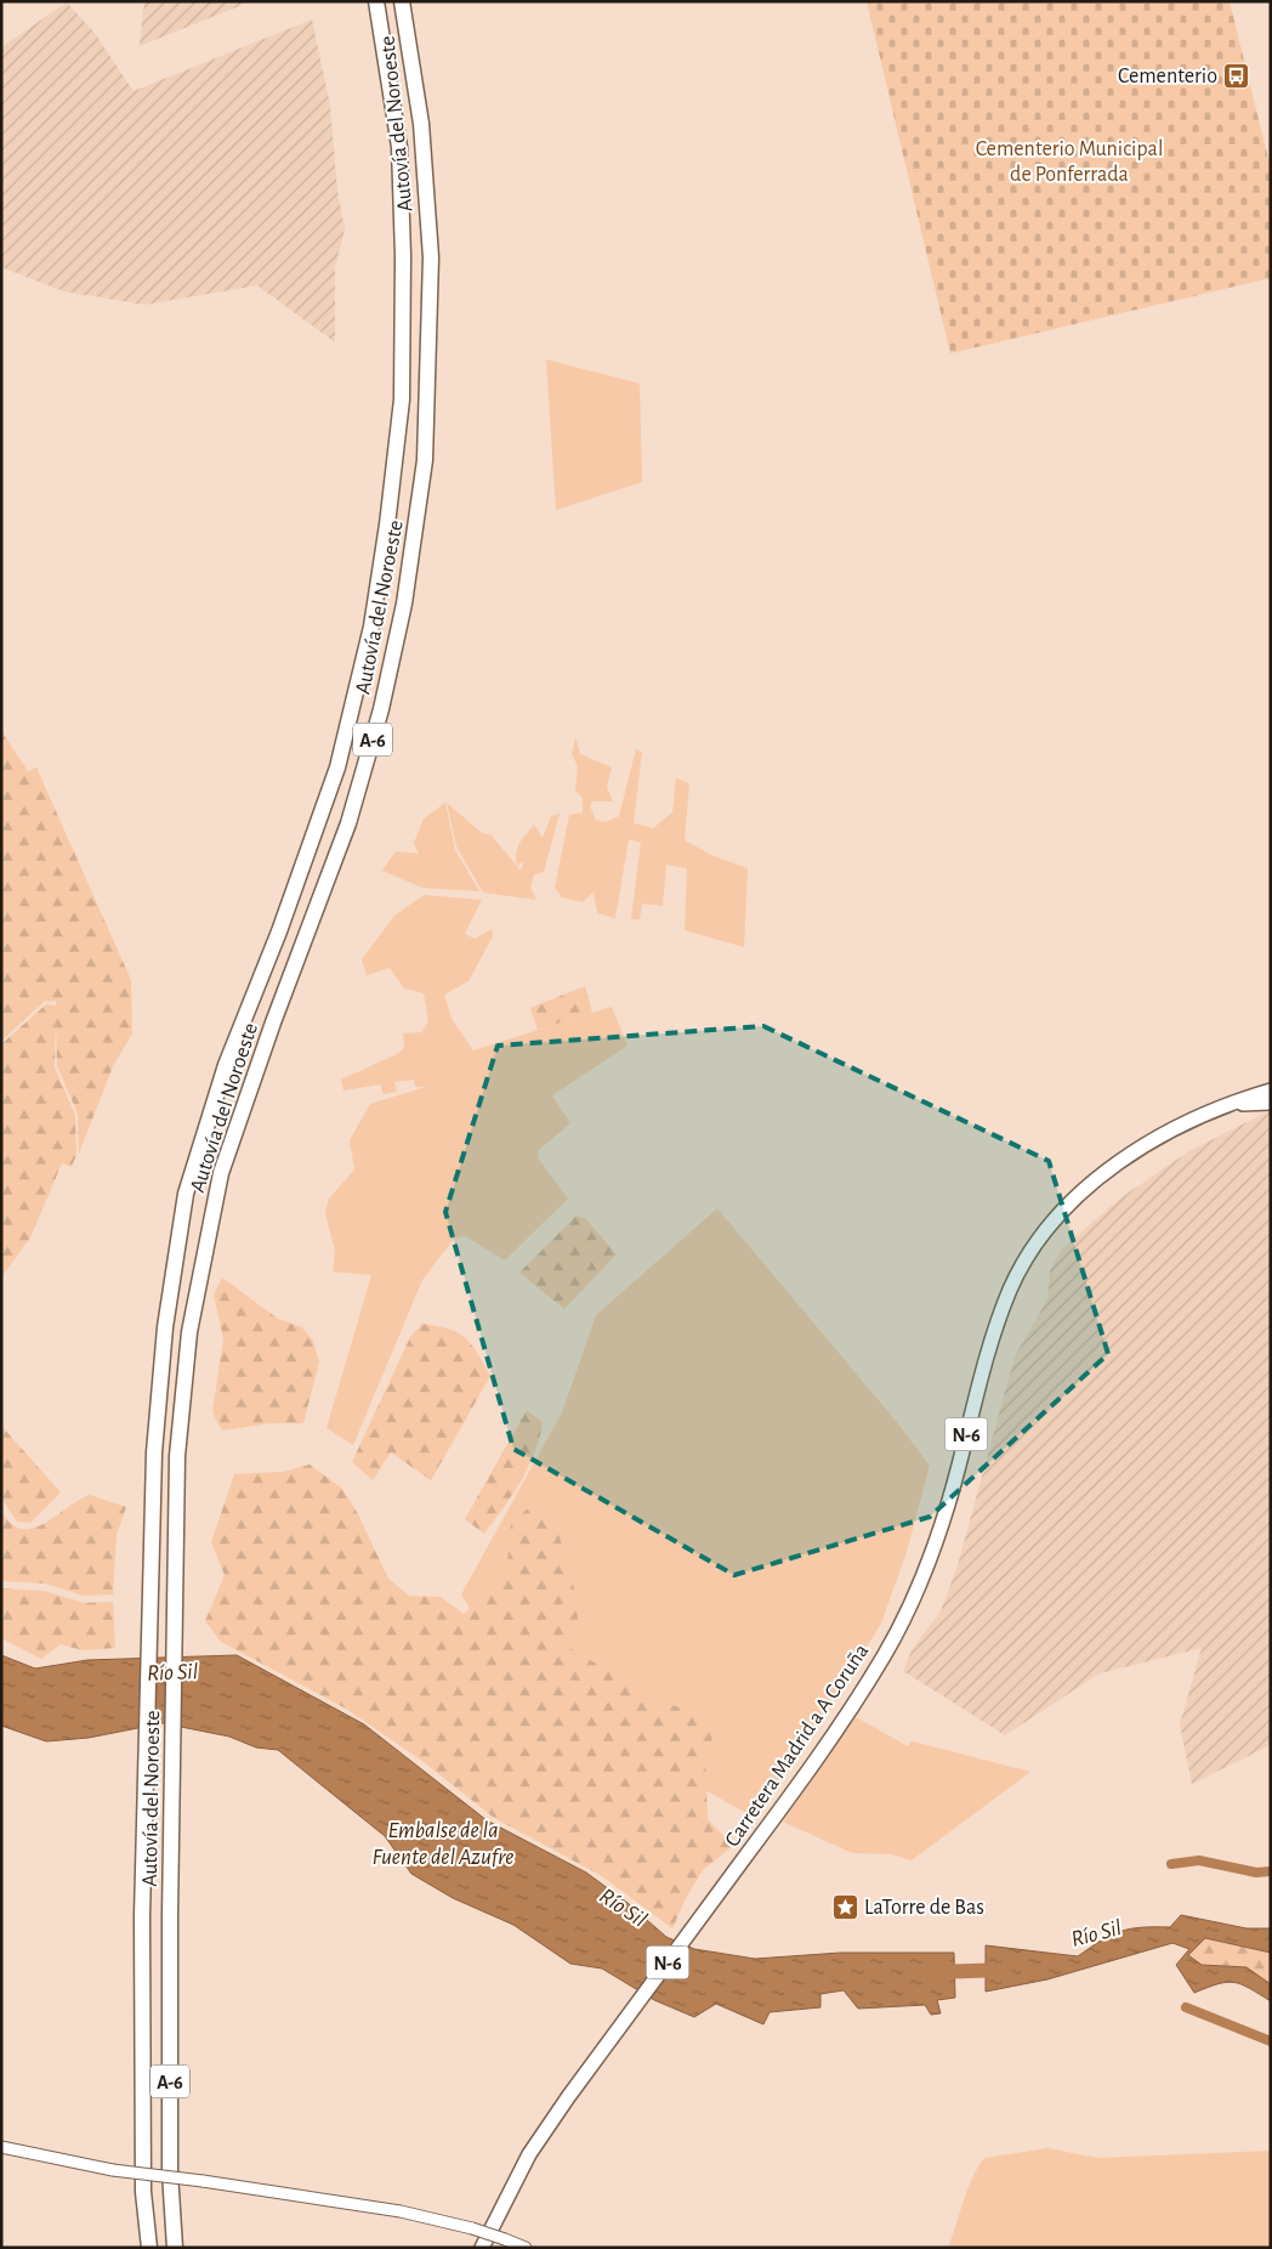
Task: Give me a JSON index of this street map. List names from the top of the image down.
{
  "streets": {
    "highway": [
      "Autovía del Noroeste",
      "A-6",
      "N-6",
      "Carretera Madrid a A Coruña"
    ]
  },
  "water": ["Río Sil", "Embalse de la Fuente del Azufre"],
  "parks": ["Cementerio Municipal de Ponferrada"],
  "places": {
    "bus stop": ["Cementerio"],
    "place": ["LaTorre de Bas"]
  }
}
